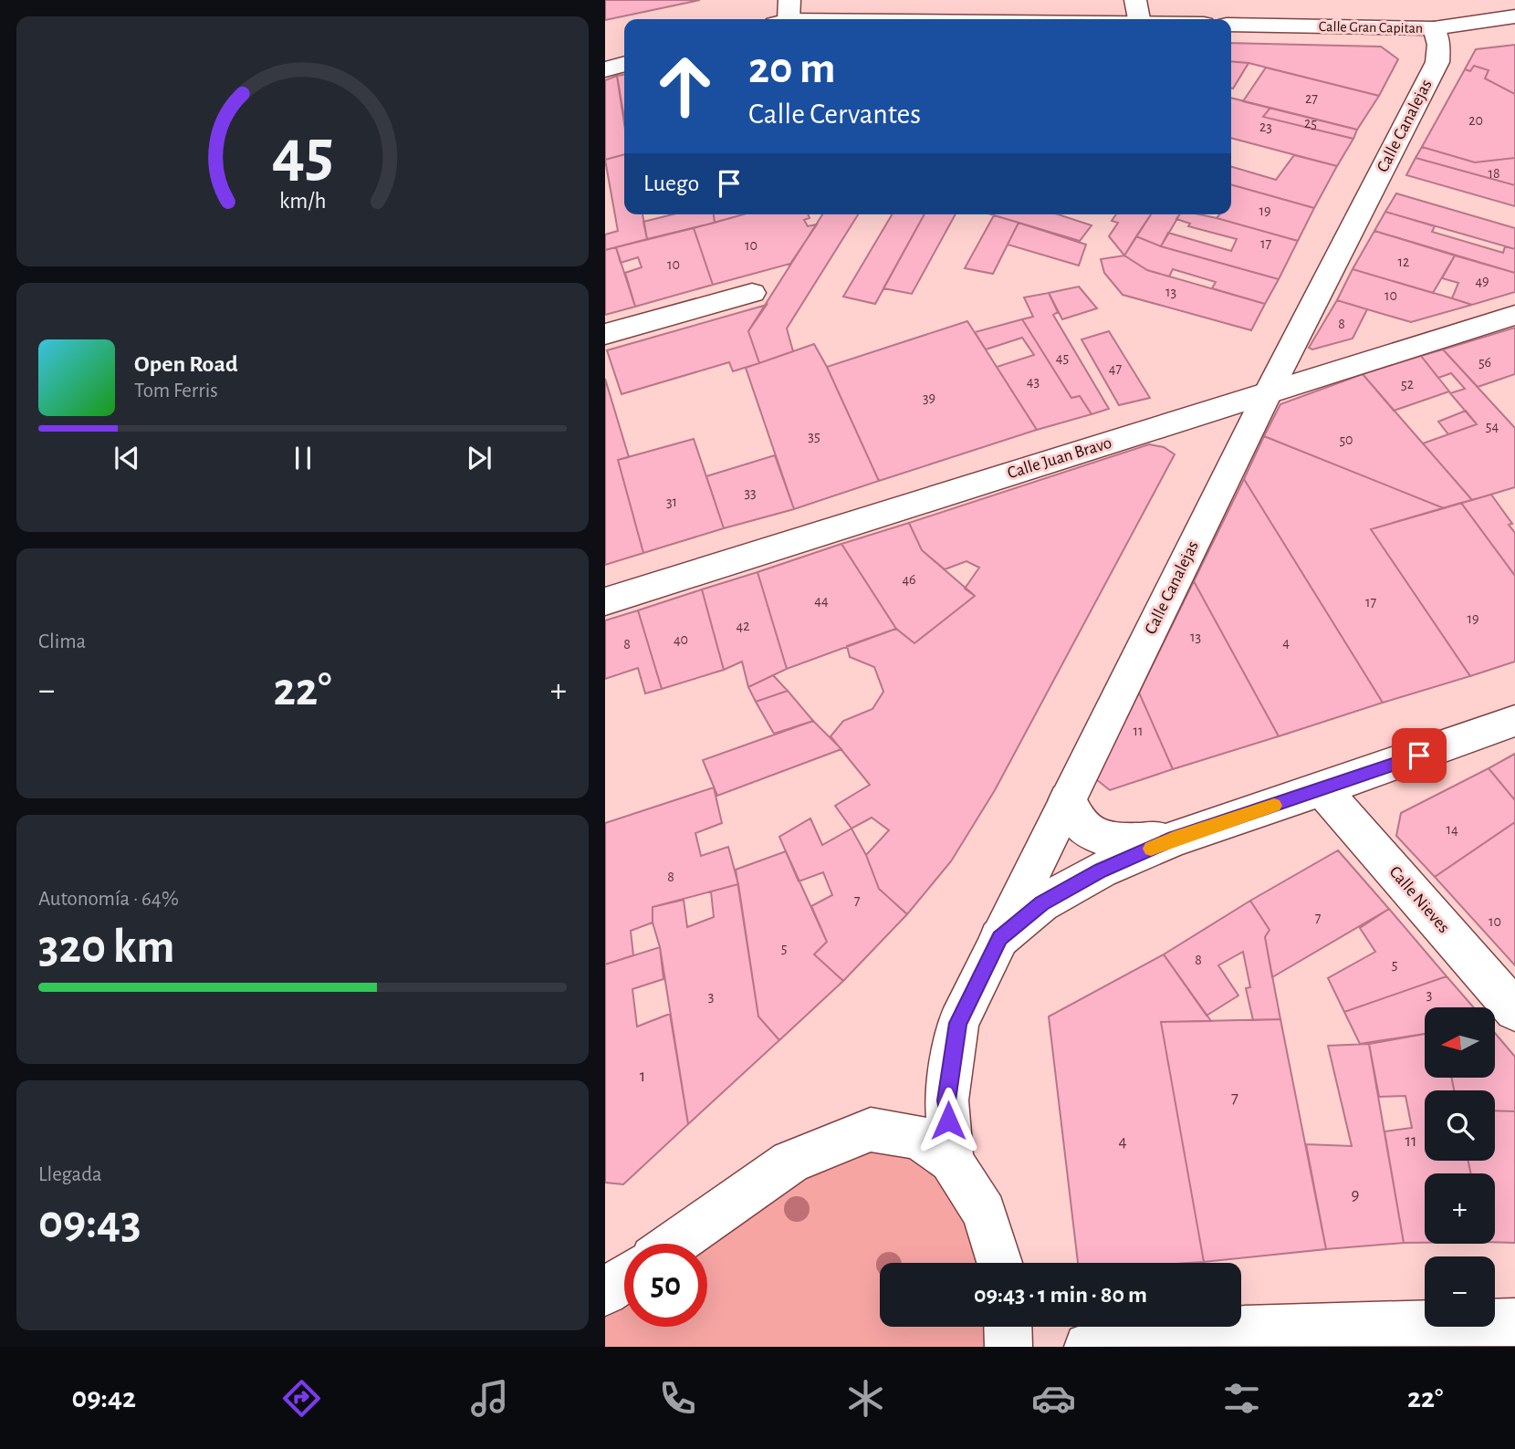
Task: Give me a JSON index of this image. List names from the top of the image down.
{
  "streets": {
    "main road": [
      "Calle Gran Capitan",
      "Calle Canalejas",
      "Calle Juan Bravo",
      "Calle Nieves"
    ]
  },
  "crossings": [
    ["Calle Gran Capitan", "Calle Canalejas"],
    ["Calle Canalejas", "Calle Juan Bravo"]
  ],
  "house_numbers": [
    "27",
    "20",
    "25",
    "23",
    "18",
    "19",
    "17",
    "10",
    "12",
    "10",
    "49",
    "13",
    "10",
    "8",
    "45",
    "56",
    "47",
    "43",
    "52",
    "39",
    "54",
    "35",
    "50",
    "33",
    "31",
    "46",
    "44",
    "17",
    "19",
    "42",
    "13",
    "40",
    "4",
    "8",
    "11",
    "14",
    "8",
    "7",
    "7",
    "10",
    "5",
    "8",
    "5",
    "3",
    "3",
    "1",
    "7",
    "11",
    "4",
    "9"
  ],
  "north": "left",
  "page": {
    "turn": ["20 m", "Calle Cervantes"],
    "then": "Luego",
    "song": ["Open Road", "Tom Ferris"],
    "tile": [
      "Clima",
      ["Autonomía · 64%", "320 km"],
      ["Llegada", "09:43"]
    ],
    "heat": ["−", "22°", "+"],
    "map_buttons": ["+", "−"],
    "limit": "50",
    "trip": "09:43 · 1 min · 80 m",
    "tabs": ["09:42", "22°"],
    "gauge": ["45", "km/h"]
  }
}
